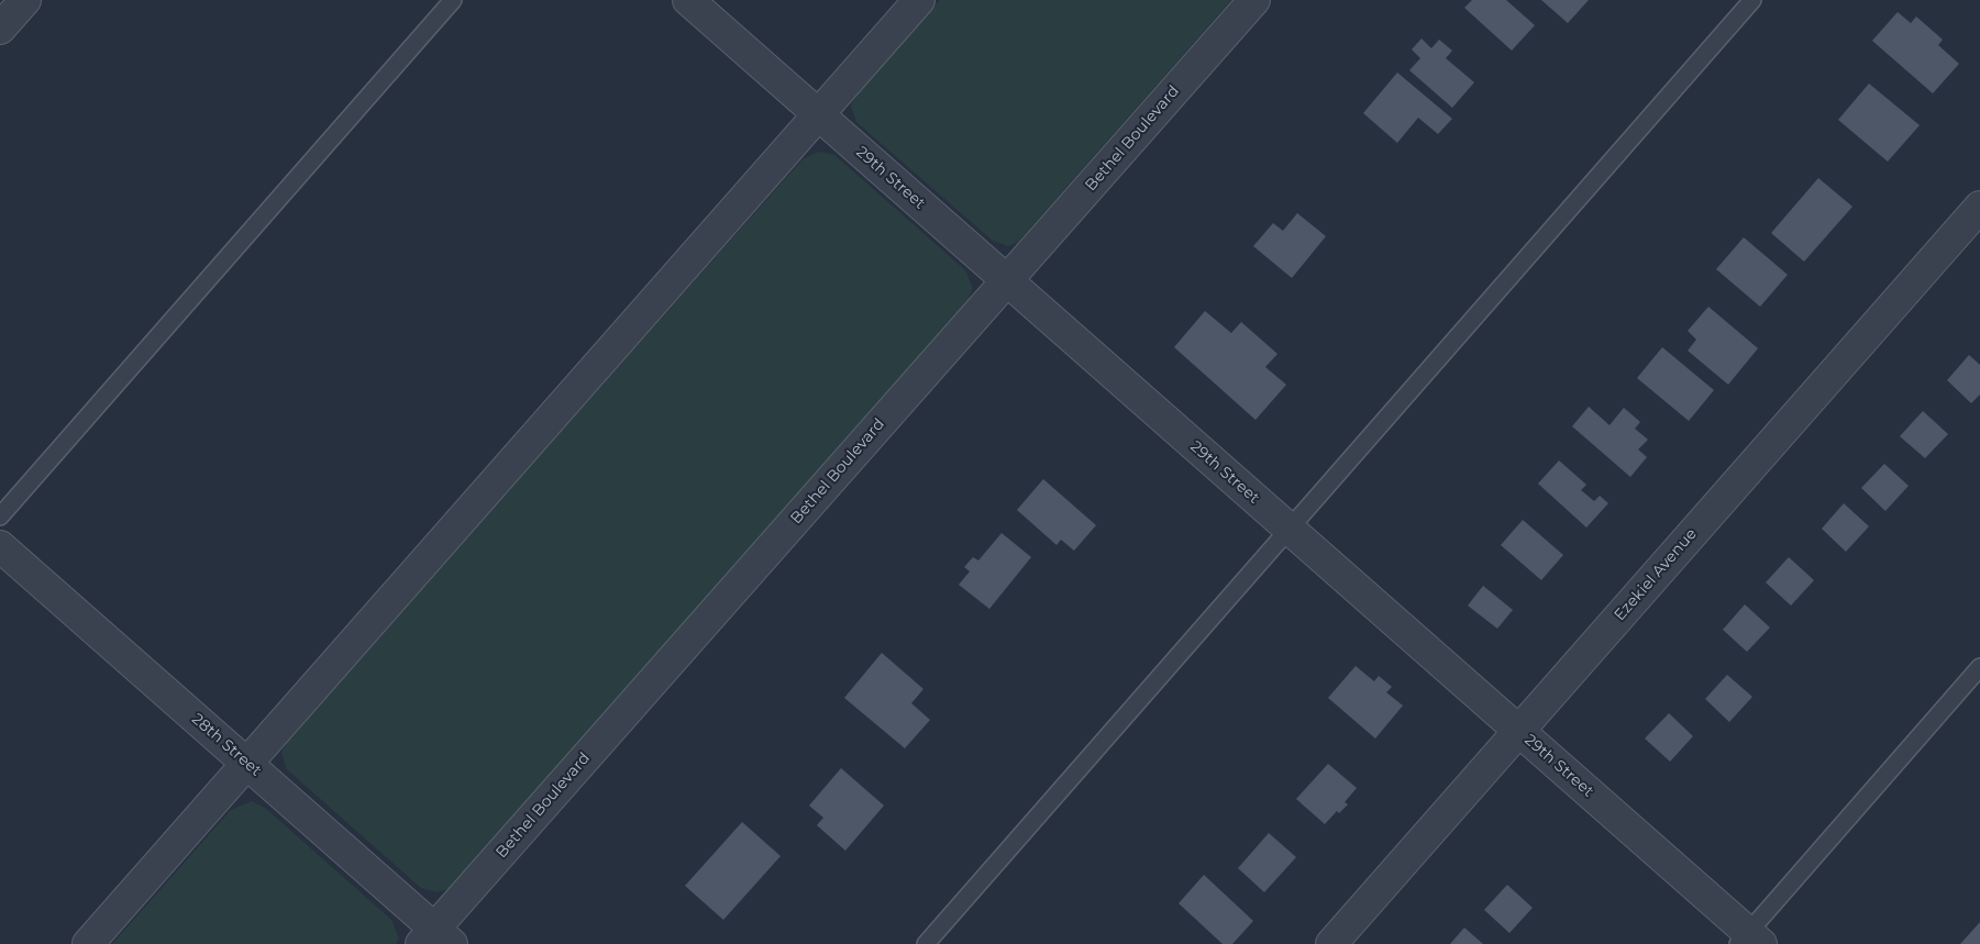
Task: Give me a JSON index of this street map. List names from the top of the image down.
{
  "streets": {
    "street": [
      "Bethel Boulevard",
      "29th Street",
      "Ezekiel Avenue",
      "28th Street"
    ]
  },
  "crossings": [
    ["Bethel Boulevard", "29th Street"],
    ["Bethel Boulevard", "28th Street"],
    ["29th Street", "Ezekiel Avenue"]
  ]
}
